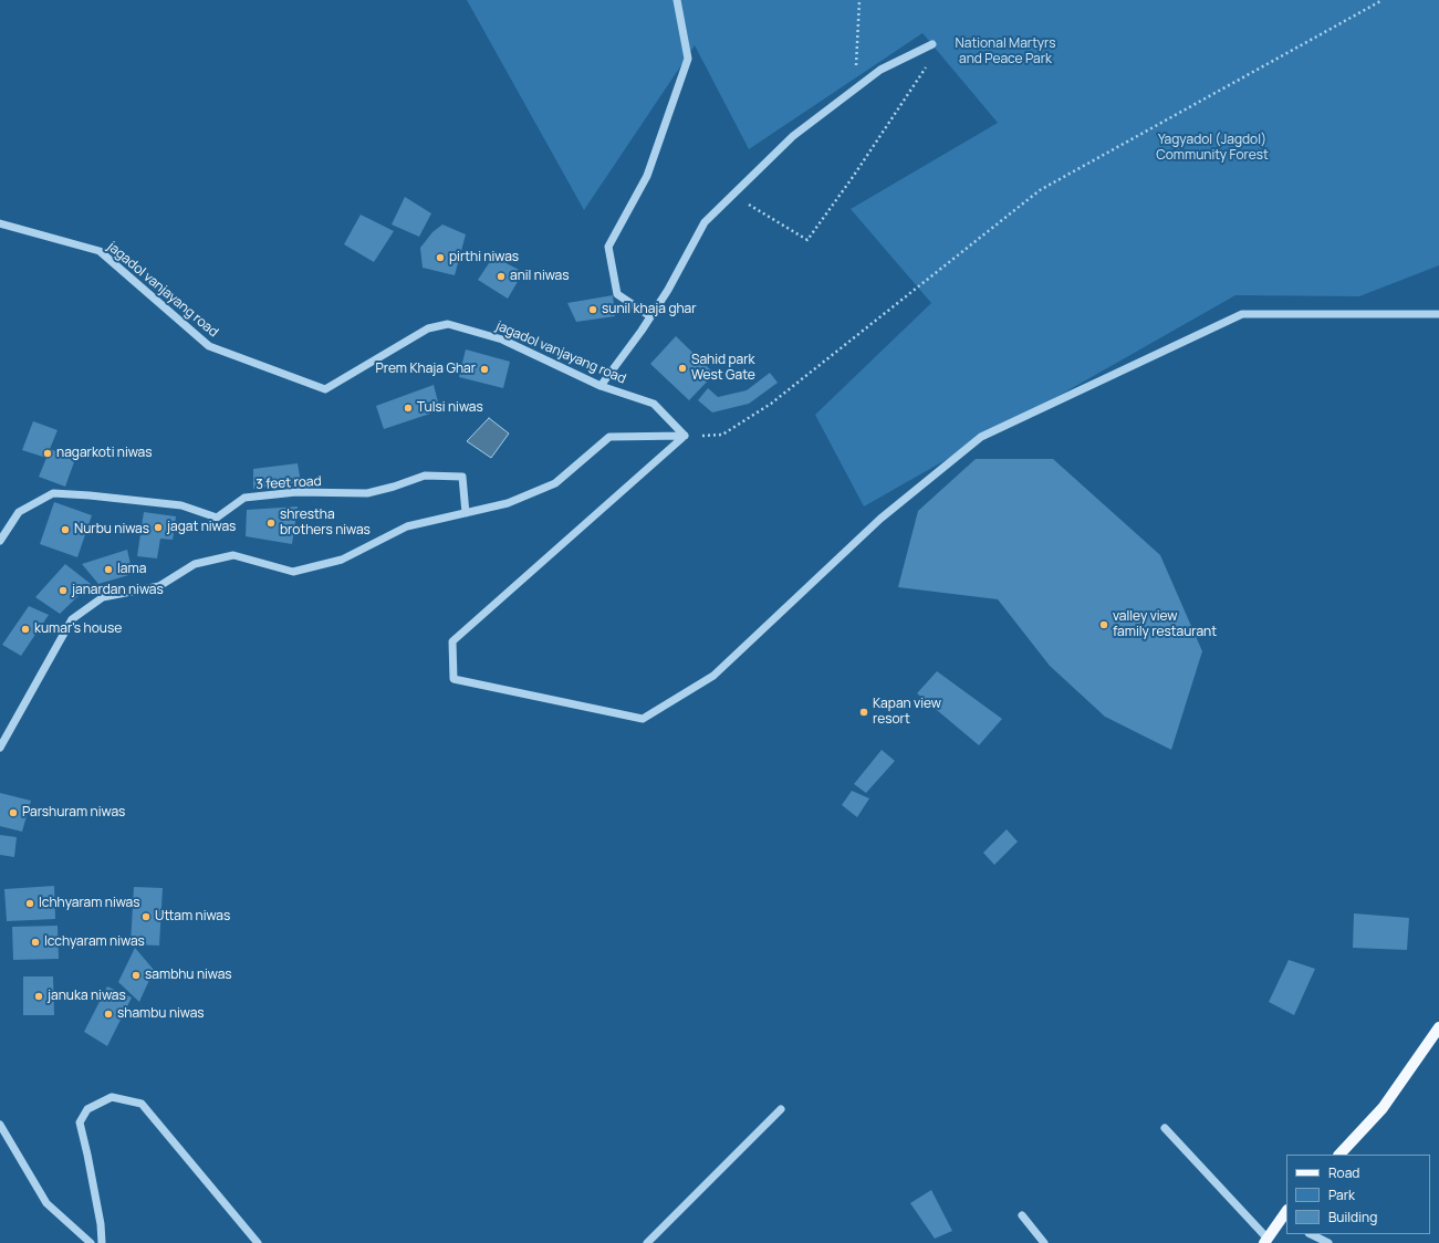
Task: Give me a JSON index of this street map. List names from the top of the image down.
{
  "streets": {
    "street": ["jagadol vanjayang road", "3 feet road"]
  },
  "parks": ["National Martyrs and Peace Park", "Yagyadol (Jagdol) Community Forest"],
  "places": [
    "pirthi niwas",
    "anil niwas",
    "sunil khaja ghar",
    "Sahid park West Gate",
    "Prem Khaja Ghar",
    "Tulsi niwas",
    "nagarkoti niwas",
    "shrestha brothers niwas",
    "jagat niwas",
    "Nurbu niwas",
    "lama",
    "janardan niwas",
    "valley view family restaurant",
    "kumar's house",
    "Kapan view resort",
    "Parshuram niwas",
    "Ichhyaram niwas",
    "Uttam niwas",
    "Icchyaram niwas",
    "sambhu niwas",
    "januka niwas",
    "shambu niwas"
  ],
  "legend": ["Road", "Park", "Building"]
}
